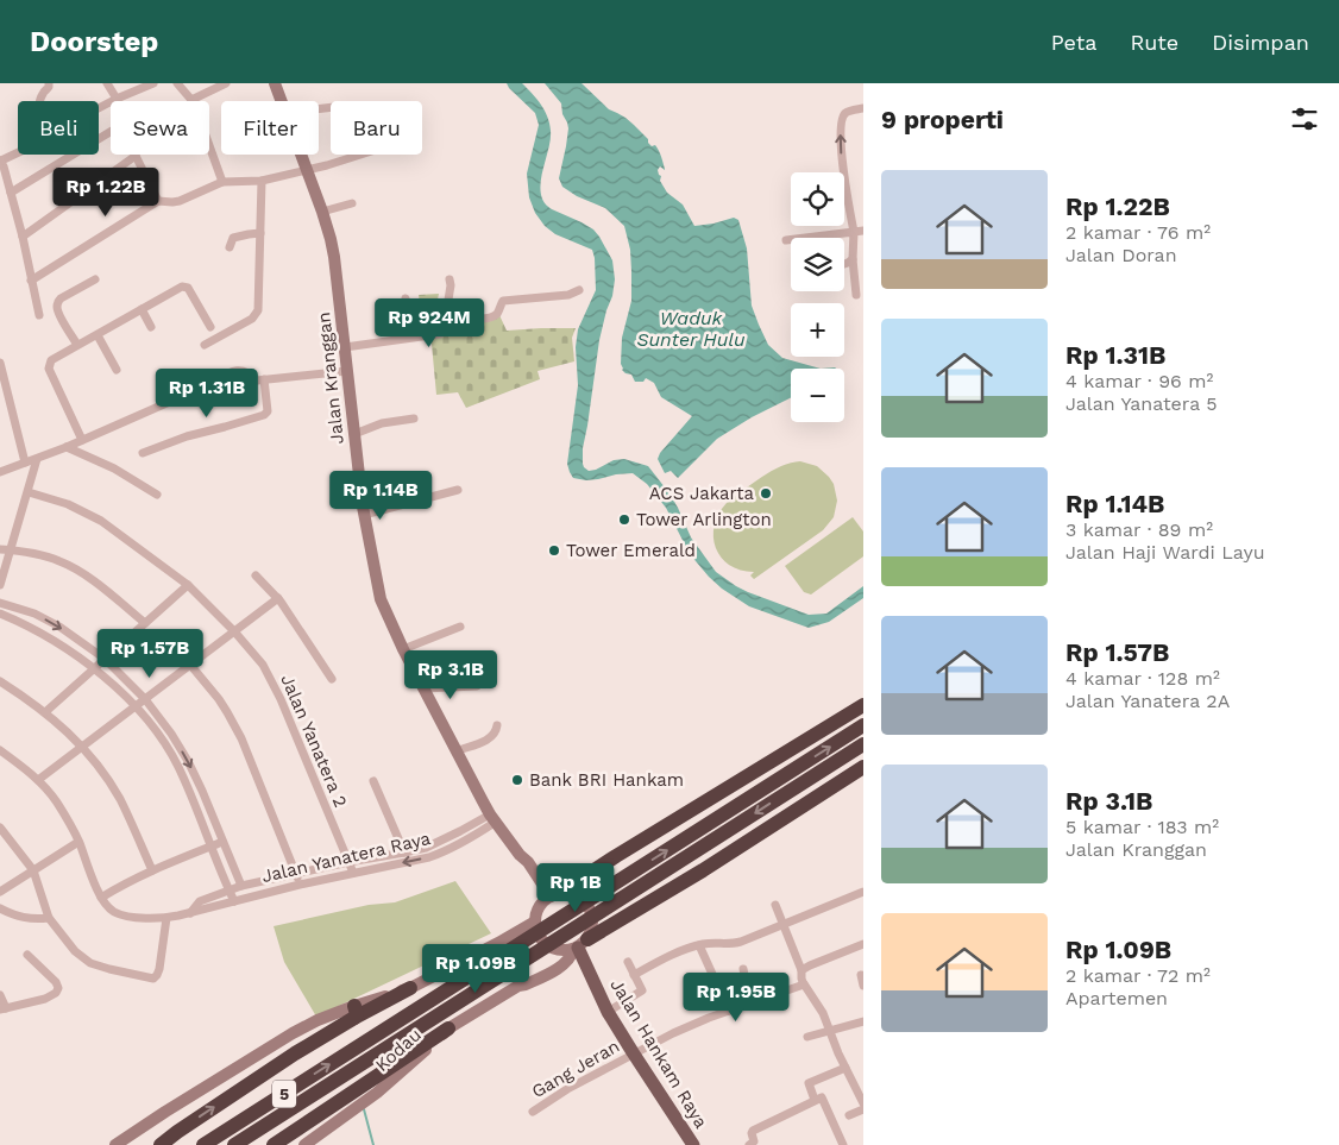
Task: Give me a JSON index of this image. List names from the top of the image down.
{
  "streets": {
    "highway": ["5"],
    "main road": ["Jalan Kranggan", "Kodau", "Jalan Hankam Raya"],
    "street": ["Jalan Yanatera 2", "Jalan Yanatera Raya", "Gang Jeran"]
  },
  "crossings": [
    ["Jalan Kranggan", "Jalan Yanatera Raya"],
    ["Jalan Kranggan", "Kodau"],
    ["Jalan Kranggan", "Jalan Hankam Raya"],
    ["Jalan Yanatera 2", "Jalan Yanatera Raya"],
    ["Kodau", "Jalan Hankam Raya"],
    ["Jalan Hankam Raya", "Gang Jeran"]
  ],
  "water": ["Waduk Sunter Hulu"],
  "places": [
    "ACS Jakarta",
    "Tower Arlington",
    "Tower Emerald",
    "Bank BRI Hankam"
  ],
  "page": {
    "header": "Doorstep",
    "nav": ["Peta", "Rute", "Disimpan"],
    "heading": "9 properti",
    "chip": [
      "Beli",
      "Sewa",
      "Filter",
      "Baru"
    ],
    "list": [
      {
        "name": "Rp 1.22B",
        "note": "2 kamar · 76 m² · Jalan Doran"
      },
      {
        "name": "Rp 1.31B",
        "note": "4 kamar · 96 m² · Jalan Yanatera 5"
      },
      {
        "name": "Rp 1.14B",
        "note": "3 kamar · 89 m² · Jalan Haji Wardi Layu"
      },
      {
        "name": "Rp 1.57B",
        "note": "4 kamar · 128 m² · Jalan Yanatera 2A"
      },
      {
        "name": "Rp 3.1B",
        "note": "5 kamar · 183 m² · Jalan Kranggan"
      },
      {
        "name": "Rp 1.09B",
        "note": "2 kamar · 72 m² · Apartemen"
      }
    ],
    "price": [
      "Rp 1.22B",
      "Rp 924M",
      "Rp 1.31B",
      "Rp 1.14B",
      "Rp 1.57B",
      "Rp 3.1B",
      "Rp 1B",
      "Rp 1.09B",
      "Rp 1.95B"
    ],
    "map_buttons": ["+", "−"]
  }
}
